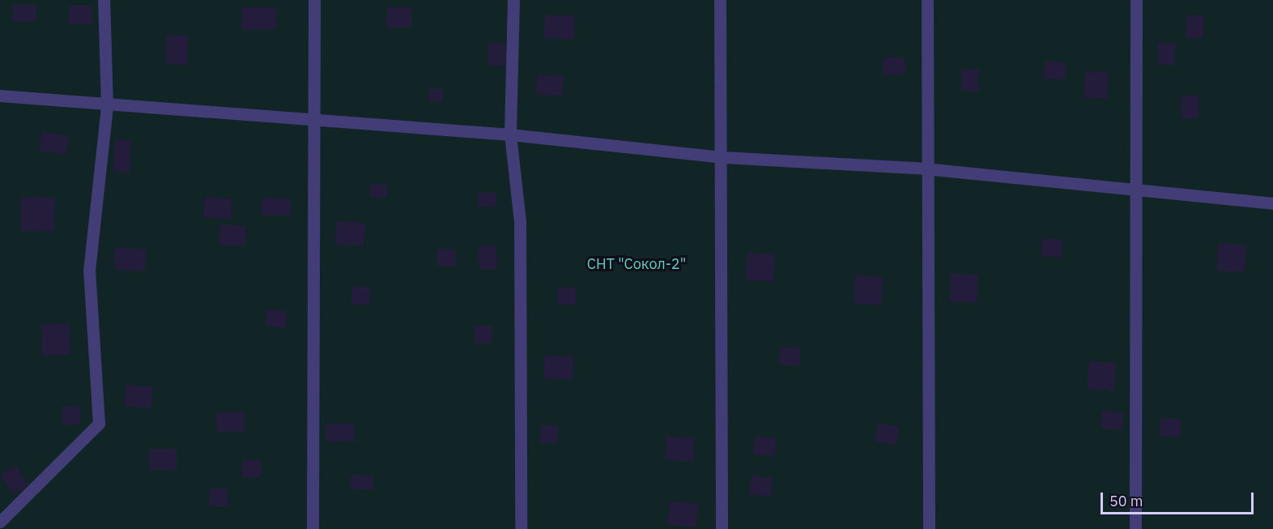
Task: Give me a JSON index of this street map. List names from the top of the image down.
{
  "parks": ["СНТ \"Сокол-2\""],
  "scale_bar": "50 m"
}
